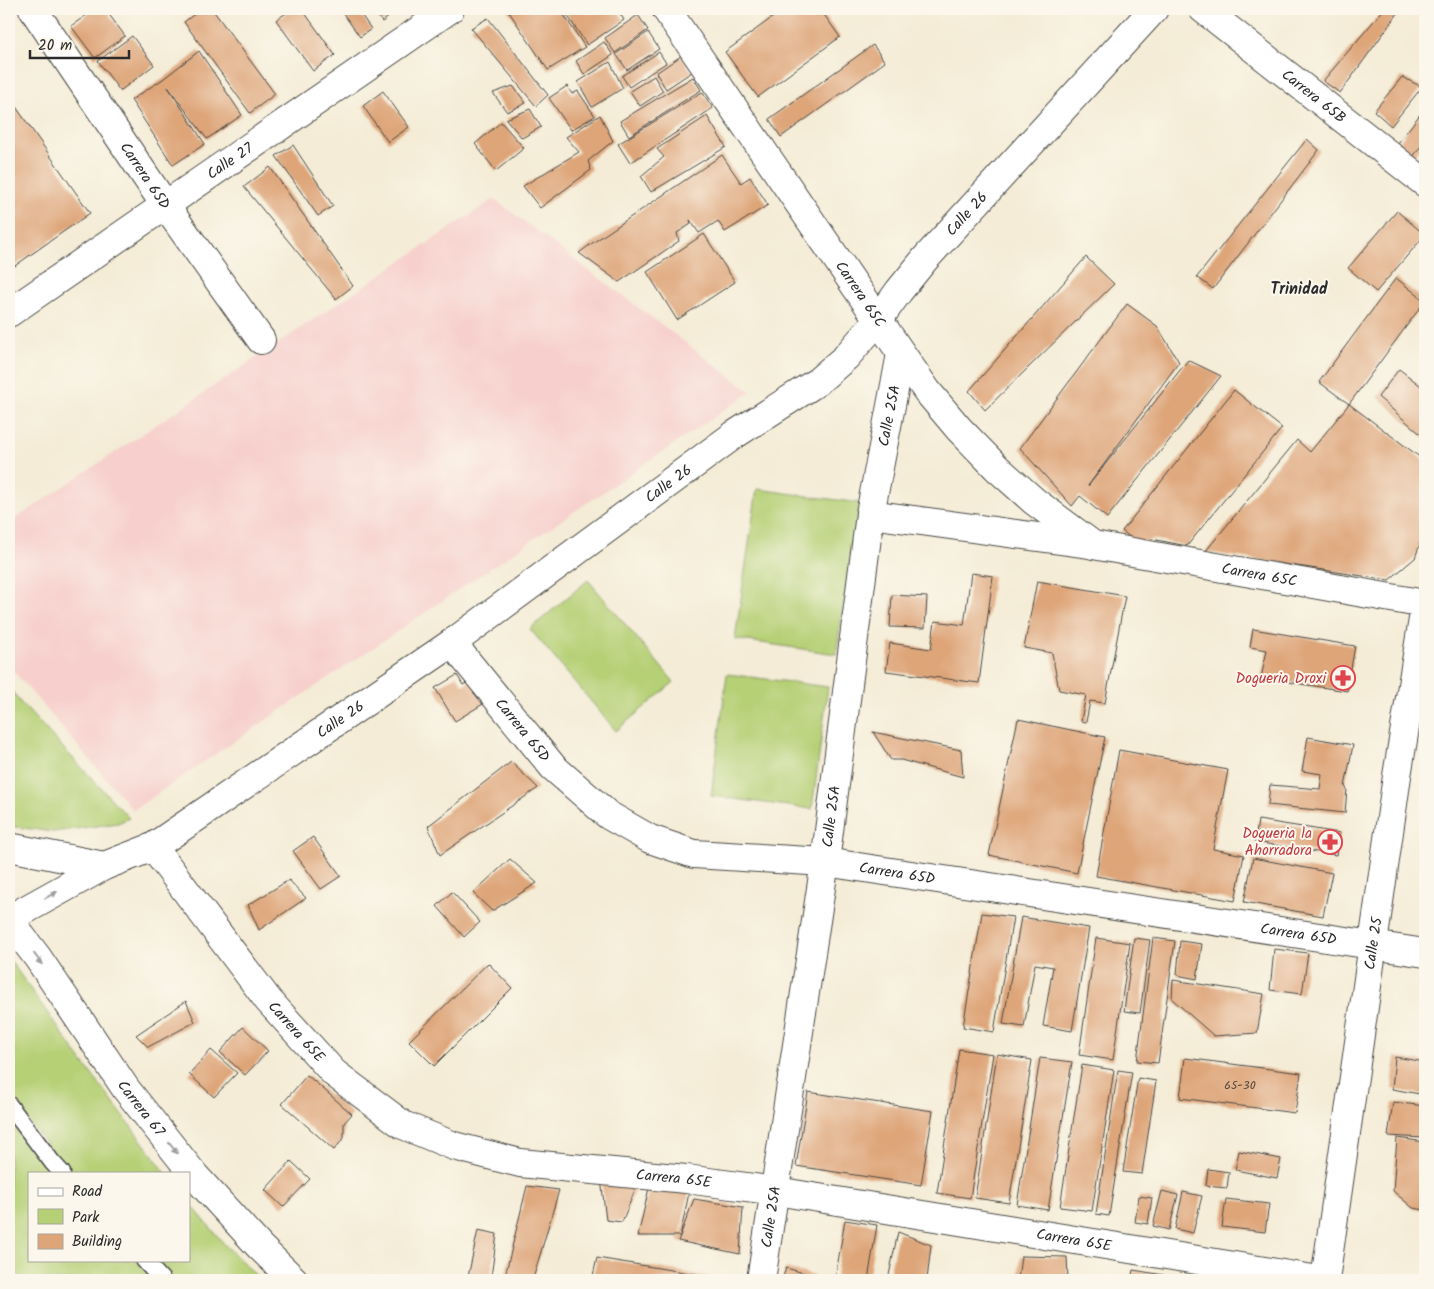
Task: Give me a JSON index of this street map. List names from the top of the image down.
{
  "streets": {
    "street": [
      "Carrera 65B",
      "Calle 27",
      "Carrera 65D",
      "Calle 26",
      "Carrera 65C",
      "Calle 25A",
      "Calle 25",
      "Carrera 65E",
      "Carrera 67"
    ]
  },
  "crossings": [
    ["Calle 27", "Carrera 65D"],
    ["Carrera 65D", "Calle 26"],
    ["Carrera 65D", "Calle 25A"],
    ["Carrera 65D", "Calle 25"],
    ["Calle 26", "Carrera 65C"],
    ["Calle 26", "Carrera 65E"],
    ["Calle 26", "Carrera 67"],
    ["Carrera 65C", "Calle 25A"],
    ["Carrera 65C", "Calle 25"],
    ["Calle 25A", "Carrera 65E"]
  ],
  "one_way": ["Carrera 67"],
  "districts": ["Trinidad"],
  "places": {
    "pharmacy": ["Dogueria Droxi", "Dogueria la Ahorradora"]
  },
  "house_numbers": ["65-30"],
  "legend": ["Road", "Park", "Building"],
  "scale_bar": "20 m"
}
